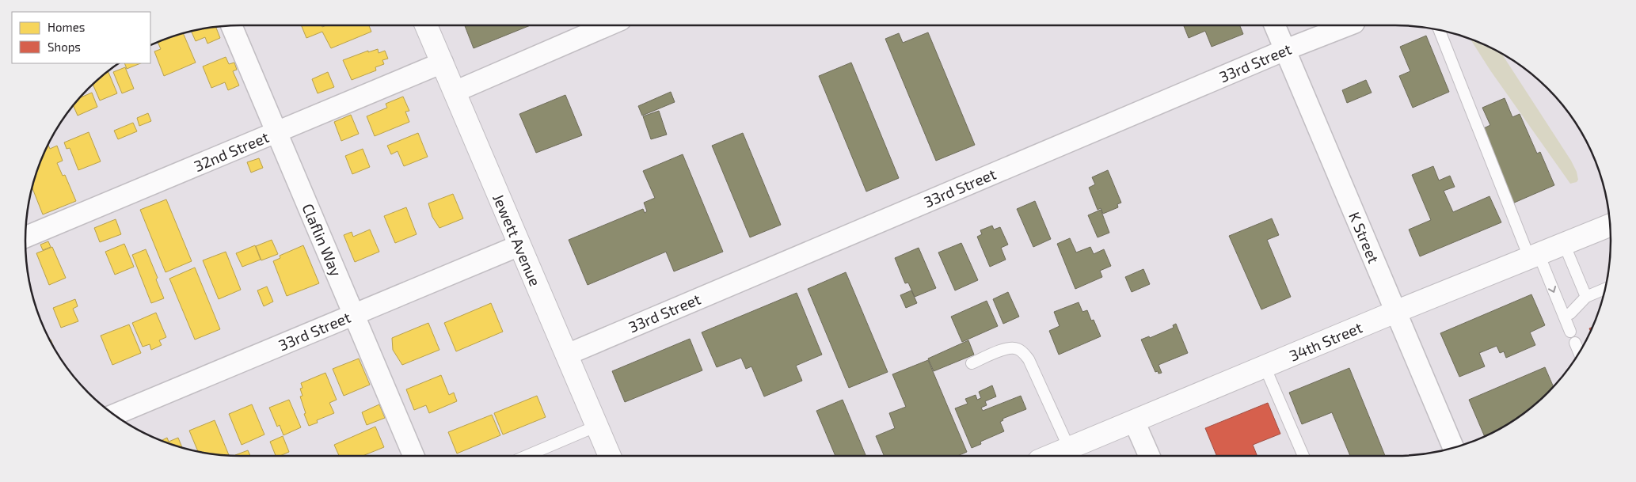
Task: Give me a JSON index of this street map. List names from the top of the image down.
{
  "streets": {
    "street": [
      "33rd Street",
      "32nd Street",
      "K Street",
      "Claflin Way",
      "Jewett Avenue",
      "34th Street"
    ]
  },
  "crossings": [
    ["33rd Street", "K Street"],
    ["33rd Street", "Claflin Way"],
    ["33rd Street", "Jewett Avenue"],
    ["32nd Street", "Claflin Way"],
    ["32nd Street", "Jewett Avenue"],
    ["K Street", "34th Street"]
  ],
  "legend": ["Homes", "Shops"]
}
